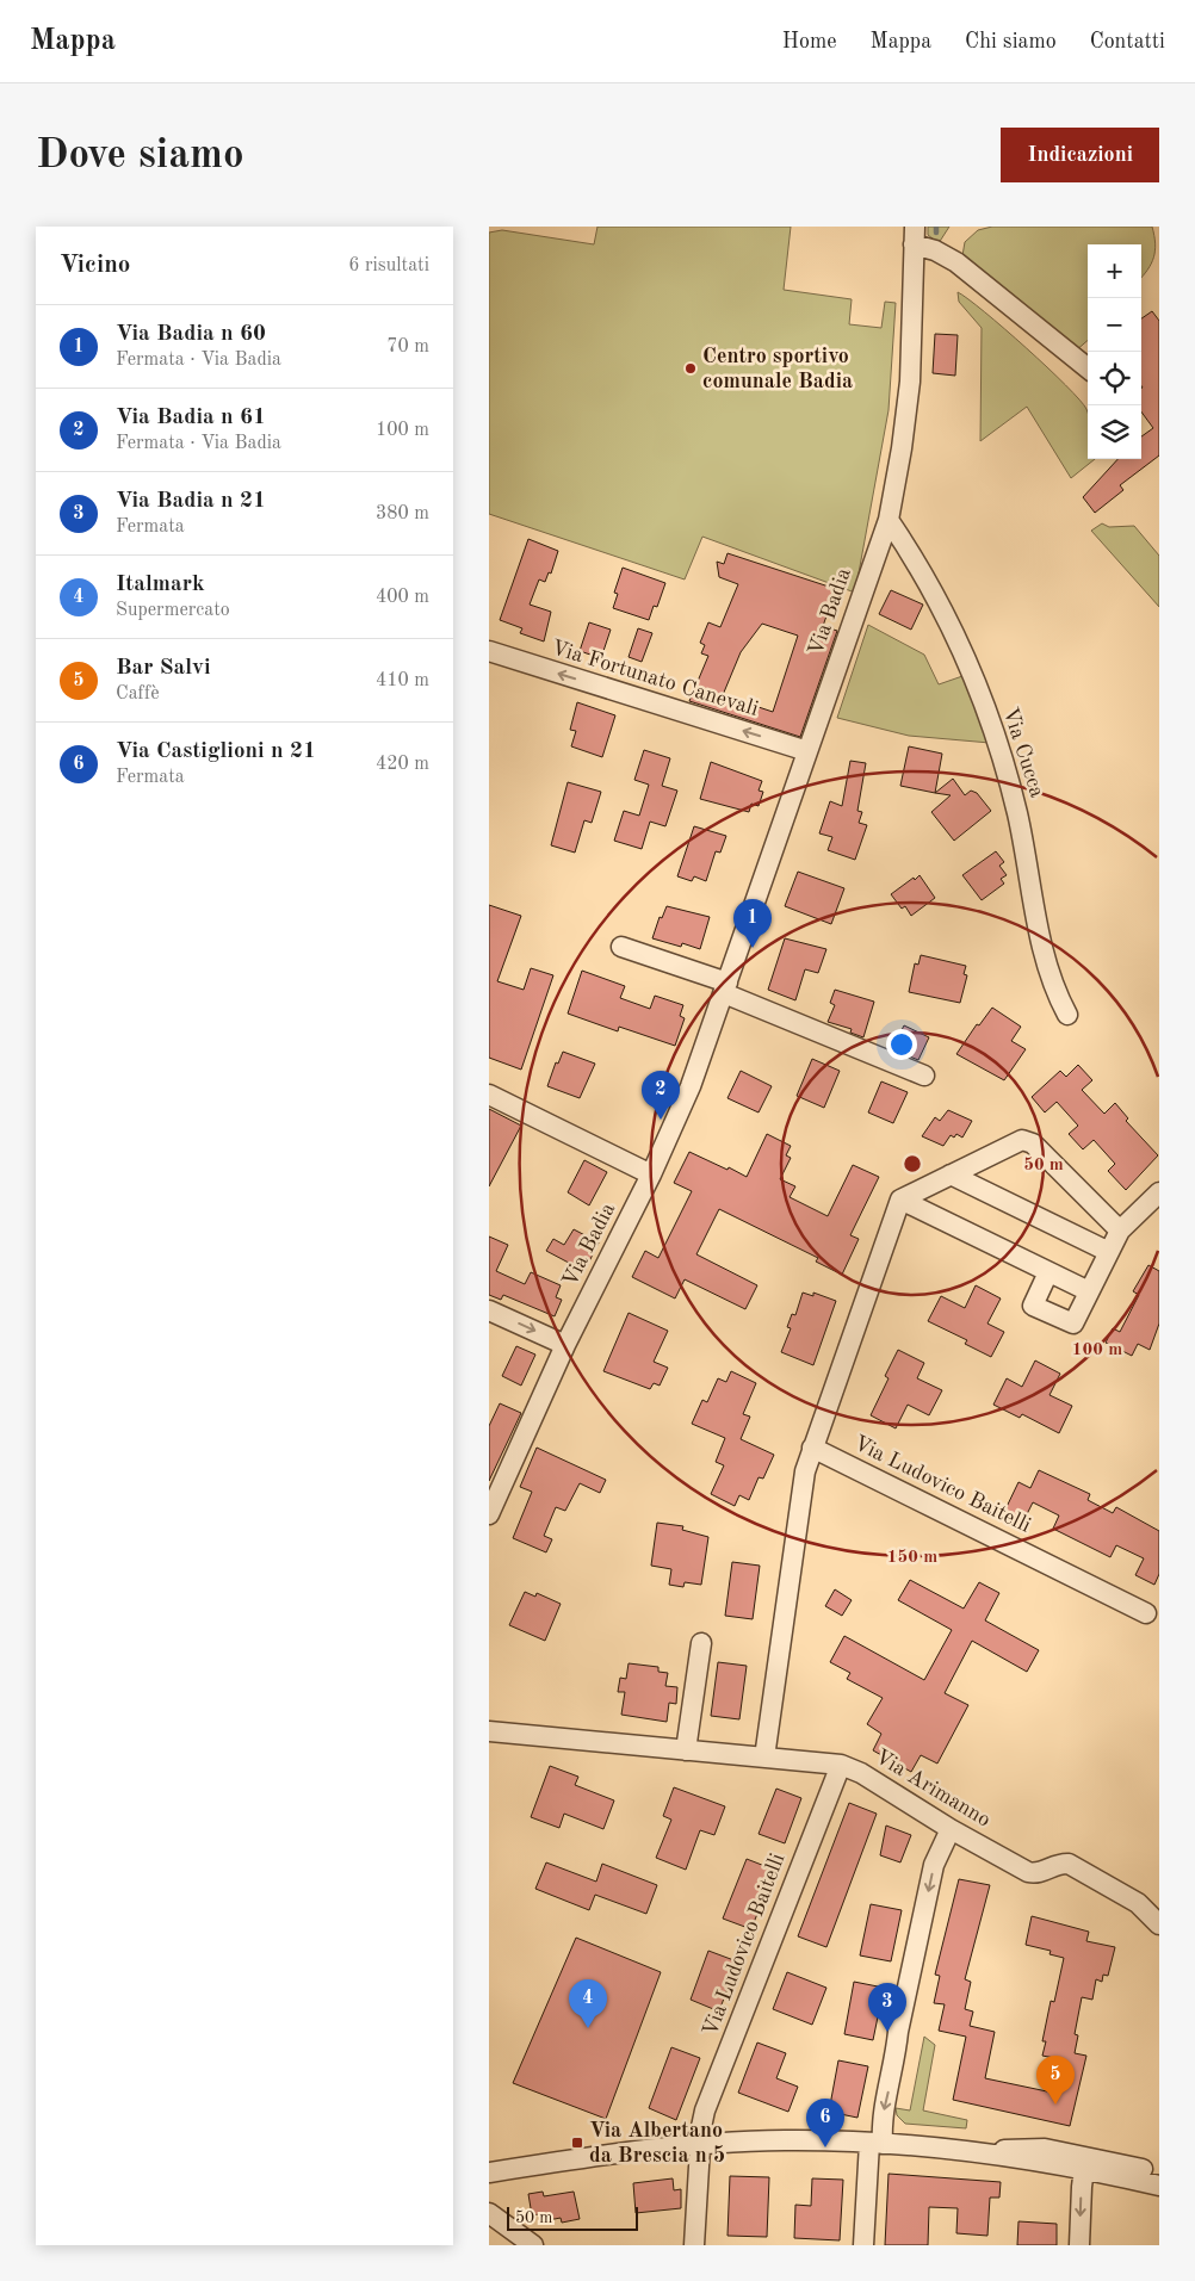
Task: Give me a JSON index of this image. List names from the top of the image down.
{
  "streets": {
    "street": [
      "Via Badia",
      "Via Fortunato Canevali",
      "Via Cucca",
      "Via Ludovico Baitelli",
      "Via Arimanno"
    ]
  },
  "crossings": [
    ["Via Badia", "Via Fortunato Canevali"],
    ["Via Badia", "Via Cucca"],
    ["Via Ludovico Baitelli", "Via Arimanno"]
  ],
  "one_way": ["Via Fortunato Canevali"],
  "places": {
    "other": ["Centro sportivo comunale Badia"],
    "transit": ["Via Albertano da Brescia n 5"]
  },
  "scale_bar": "50 m",
  "page": {
    "header": "Mappa",
    "nav": [
      "Home",
      "Mappa",
      "Chi siamo",
      "Contatti"
    ],
    "buttons": "Indicazioni",
    "title": "Dove siamo",
    "heading": ["Vicino", "6 risultati"],
    "map_buttons": ["+", "−"],
    "list": [
      {
        "mark": "1",
        "name": "Via Badia n 60",
        "note": "Fermata · Via Badia",
        "value": "70 m"
      },
      {
        "mark": "2",
        "name": "Via Badia n 61",
        "note": "Fermata · Via Badia",
        "value": "100 m"
      },
      {
        "mark": "3",
        "name": "Via Badia n 21",
        "note": "Fermata",
        "value": "380 m"
      },
      {
        "mark": "4",
        "name": "Italmark",
        "note": "Supermercato",
        "value": "400 m"
      },
      {
        "mark": "5",
        "name": "Bar Salvi",
        "note": "Caffè",
        "value": "410 m"
      },
      {
        "mark": "6",
        "name": "Via Castiglioni n 21",
        "note": "Fermata",
        "value": "420 m"
      }
    ],
    "pins": [
      "1",
      "2",
      "4",
      "3",
      "5",
      "6"
    ],
    "scale": "50 m"
  },
  "rings": ["50 m", "100 m", "150 m"]
}
